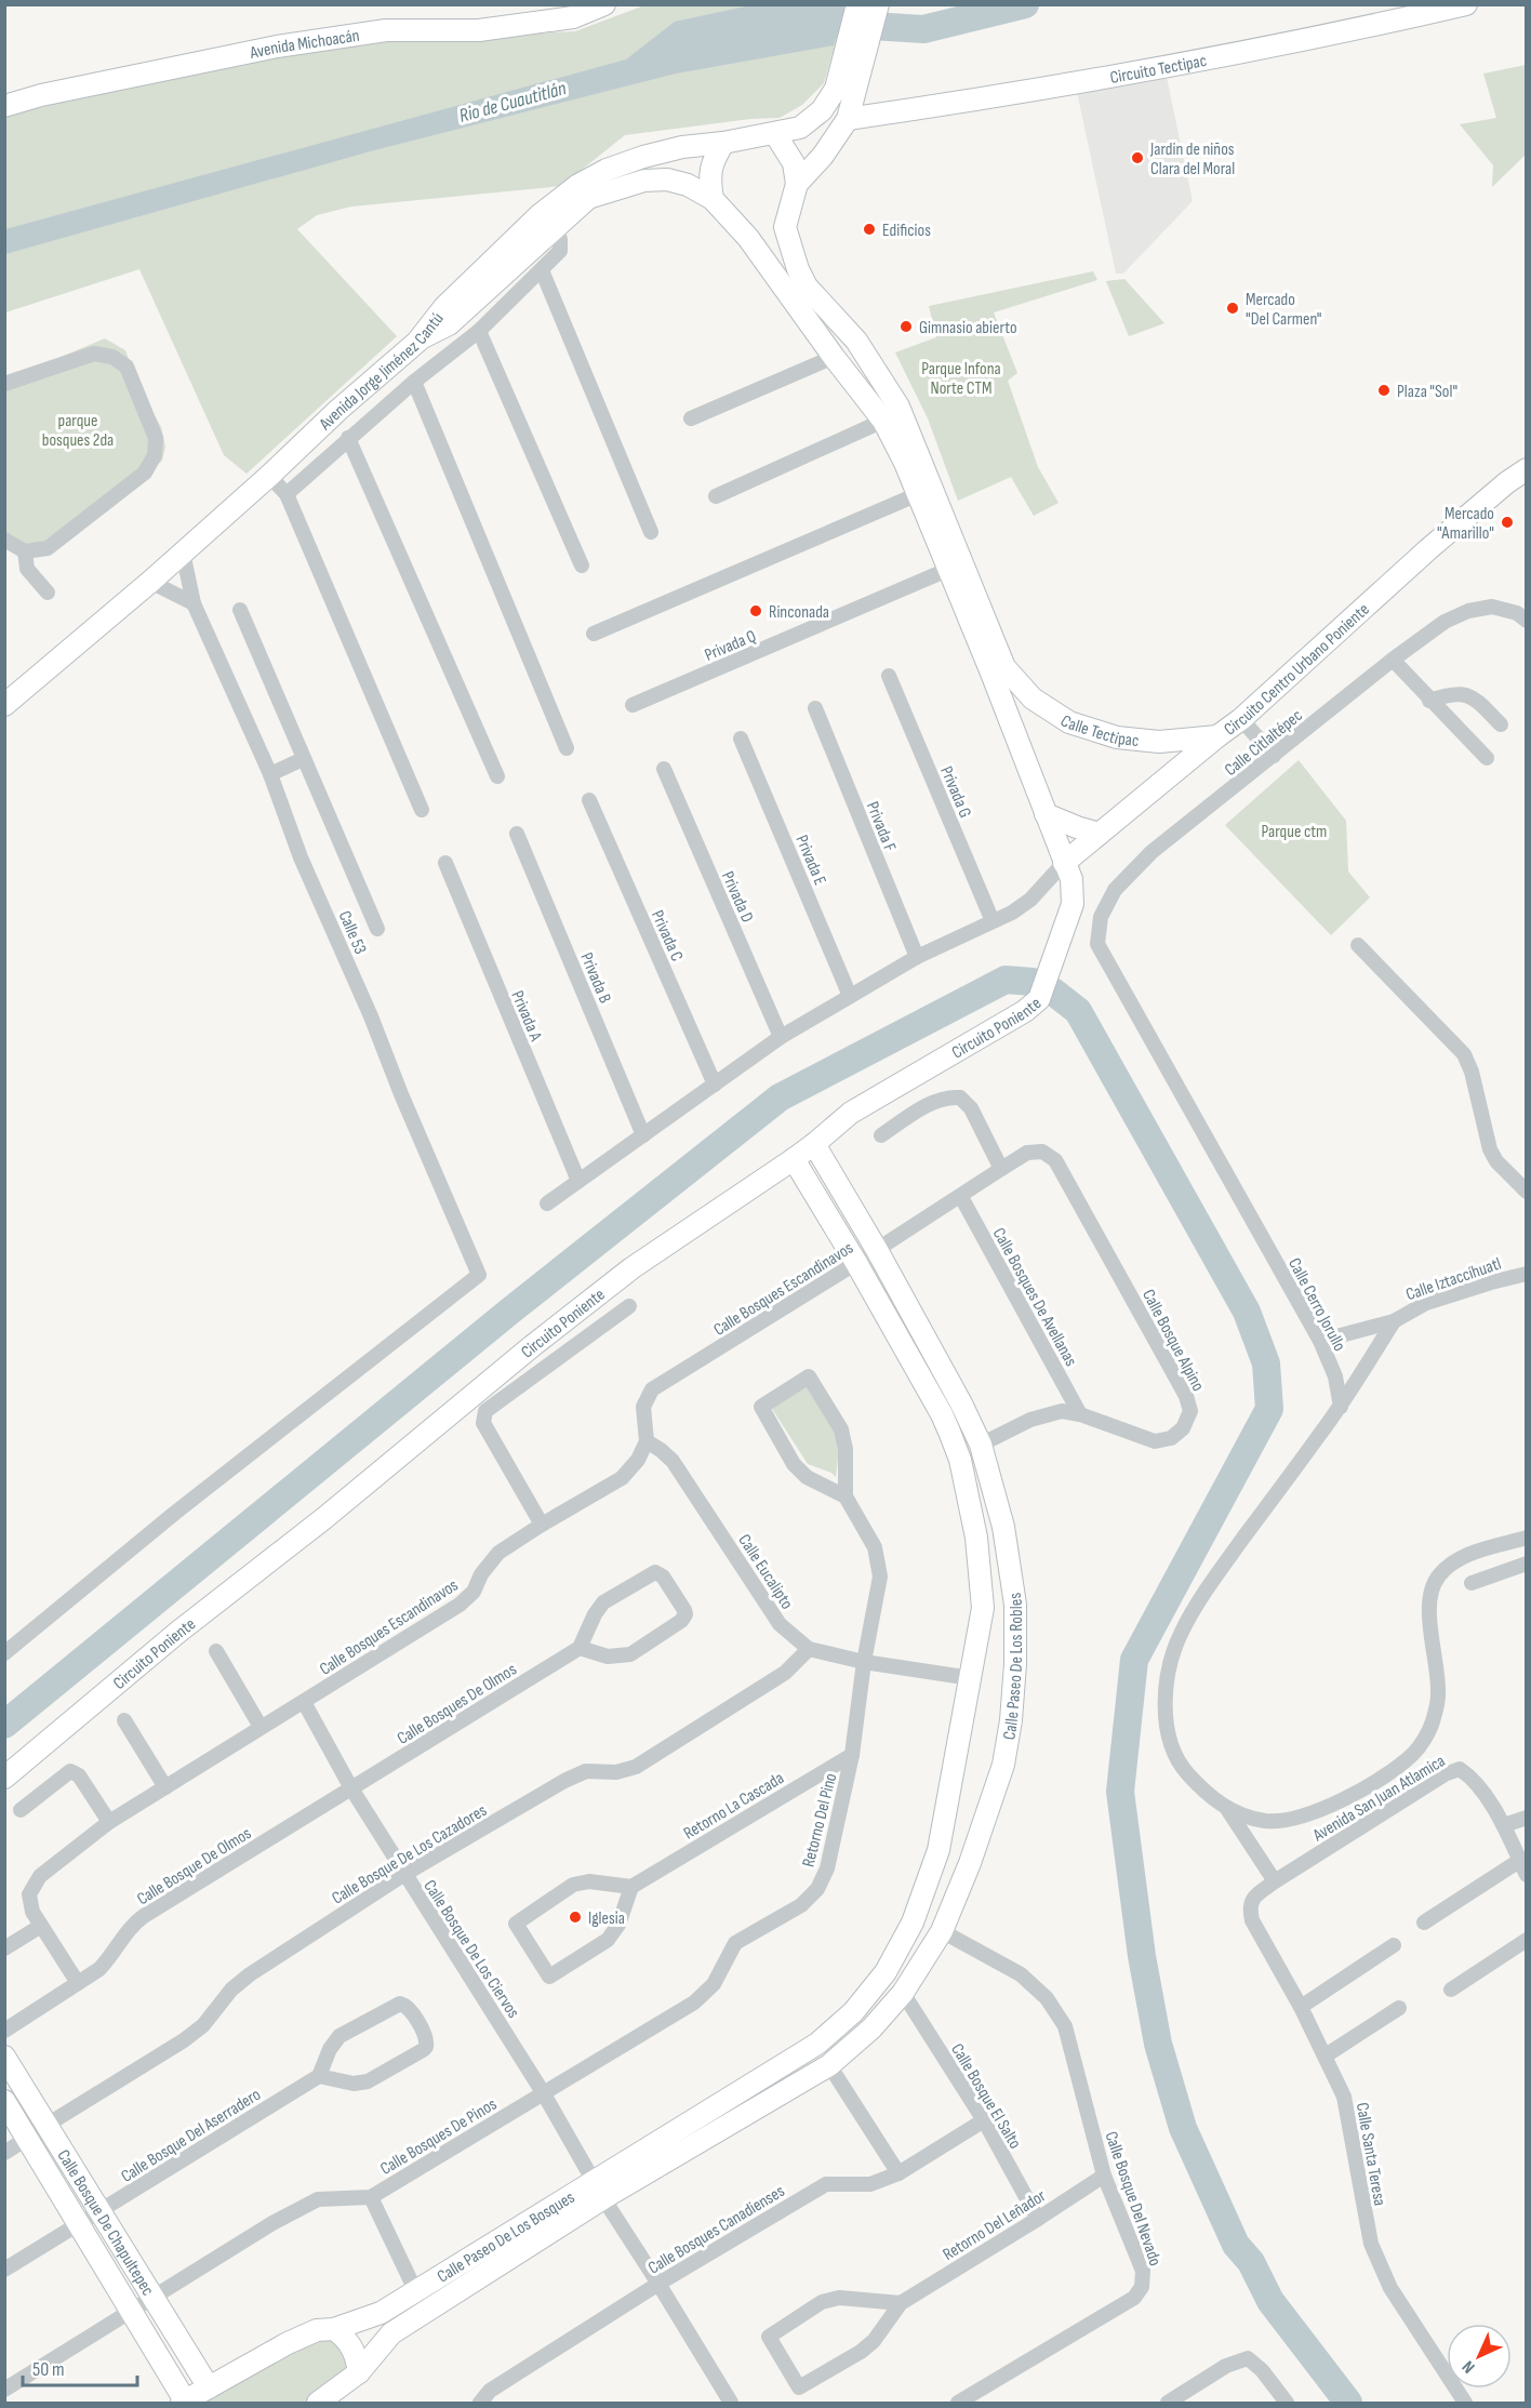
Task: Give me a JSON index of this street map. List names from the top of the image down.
{
  "streets": {
    "main road": [
      "Avenida Michoacán",
      "Circuito Tectipac",
      "Avenida Jorge Jiménez Cantú",
      "Circuito Centro Urbano Poniente",
      "Calle Tectipac",
      "Circuito Poniente",
      "Calle Paseo De Los Robles",
      "Calle Bosque De Chapultepec",
      "Calle Paseo De Los Bosques"
    ],
    "street": [
      "Privada Q",
      "Calle Citlaltépec",
      "Privada G",
      "Privada F",
      "Privada E",
      "Privada D",
      "Calle 53",
      "Privada C",
      "Privada B",
      "Privada A",
      "Calle Iztaccíhuatl",
      "Calle Bosques Escandinavos",
      "Calle Bosques De Avellanas",
      "Calle Cerro Jorullo",
      "Calle Bosque Alpino",
      "Calle Eucalipto",
      "Calle Bosques De Olmos",
      "Avenida San Juan Atlamica",
      "Retorno La Cascada",
      "Retorno Del Pino",
      "Calle Bosque De Los Cazadores",
      "Calle Bosque De Olmos",
      "Calle Bosque De Los Ciervos",
      "Calle Bosque El Salto",
      "Calle Bosque Del Aserradero",
      "Calle Bosques De Pinos",
      "Calle Santa Teresa",
      "Calle Bosque Del Nevado",
      "Retorno Del Leñador",
      "Calle Bosques Canadienses"
    ]
  },
  "crossings": [
    ["Avenida Jorge Jiménez Cantú", "Calle Tectipac"],
    ["Avenida Jorge Jiménez Cantú", "Calle 53"],
    ["Avenida Jorge Jiménez Cantú", "Circuito Poniente"],
    ["Privada Q", "Circuito Poniente"],
    ["Circuito Centro Urbano Poniente", "Calle Tectipac"],
    ["Circuito Centro Urbano Poniente", "Circuito Poniente"],
    ["Calle Tectipac", "Circuito Poniente"],
    ["Calle Citlaltépec", "Calle Cerro Jorullo"],
    ["Circuito Poniente", "Calle Paseo De Los Robles"],
    ["Calle Iztaccíhuatl", "Calle Cerro Jorullo"],
    ["Calle Bosques Escandinavos", "Calle Bosques De Avellanas"],
    ["Calle Bosques Escandinavos", "Calle Bosque Alpino"],
    ["Calle Bosques Escandinavos", "Calle Eucalipto"],
    ["Calle Bosques Escandinavos", "Calle Paseo De Los Robles"],
    ["Calle Bosques Escandinavos", "Calle Bosque De Los Ciervos"],
    ["Calle Bosques De Avellanas", "Calle Bosque Alpino"],
    ["Calle Bosque Alpino", "Calle Paseo De Los Robles"],
    ["Calle Eucalipto", "Calle Paseo De Los Robles"],
    ["Calle Eucalipto", "Retorno Del Pino"],
    ["Calle Eucalipto", "Calle Bosque De Los Cazadores"],
    ["Calle Paseo De Los Robles", "Calle Bosque El Salto"],
    ["Calle Paseo De Los Robles", "Calle Bosque Del Nevado"],
    ["Calle Paseo De Los Robles", "Calle Paseo De Los Bosques"],
    ["Calle Bosques De Olmos", "Calle Bosque De Olmos"],
    ["Calle Bosques De Olmos", "Calle Bosque De Los Ciervos"],
    ["Avenida San Juan Atlamica", "Calle Santa Teresa"],
    ["Retorno La Cascada", "Retorno Del Pino"],
    ["Retorno Del Pino", "Calle Bosques De Pinos"],
    ["Calle Bosque De Los Cazadores", "Calle Bosque De Los Ciervos"],
    ["Calle Bosque De Los Cazadores", "Calle Bosque De Chapultepec"],
    ["Calle Bosque De Olmos", "Calle Bosque De Los Ciervos"],
    ["Calle Bosque De Los Ciervos", "Calle Bosques De Pinos"],
    ["Calle Bosque De Los Ciervos", "Calle Bosques Canadienses"],
    ["Calle Bosque De Los Ciervos", "Calle Paseo De Los Bosques"],
    ["Calle Bosque El Salto", "Retorno Del Leñador"],
    ["Calle Bosque El Salto", "Calle Bosques Canadienses"],
    ["Calle Bosque Del Aserradero", "Calle Bosque De Chapultepec"],
    ["Calle Bosques De Pinos", "Calle Bosque De Chapultepec"],
    ["Calle Bosque Del Nevado", "Retorno Del Leñador"],
    ["Calle Bosque De Chapultepec", "Calle Paseo De Los Bosques"]
  ],
  "water": ["Rio de Cuautitlán"],
  "parks": ["Parque Infona Norte CTM", "parque bosques 2da", "Parque ctm"],
  "places": [
    "Jardin de niños Clara del Moral",
    "Edificios",
    "Mercado \"Del Carmen\"",
    "Gimnasio abierto",
    "Plaza \"Sol\"",
    "Mercado \"Amarillo\"",
    "Rinconada",
    "Iglesia"
  ],
  "scale_bar": "50 m",
  "north": "bottom left"
}
